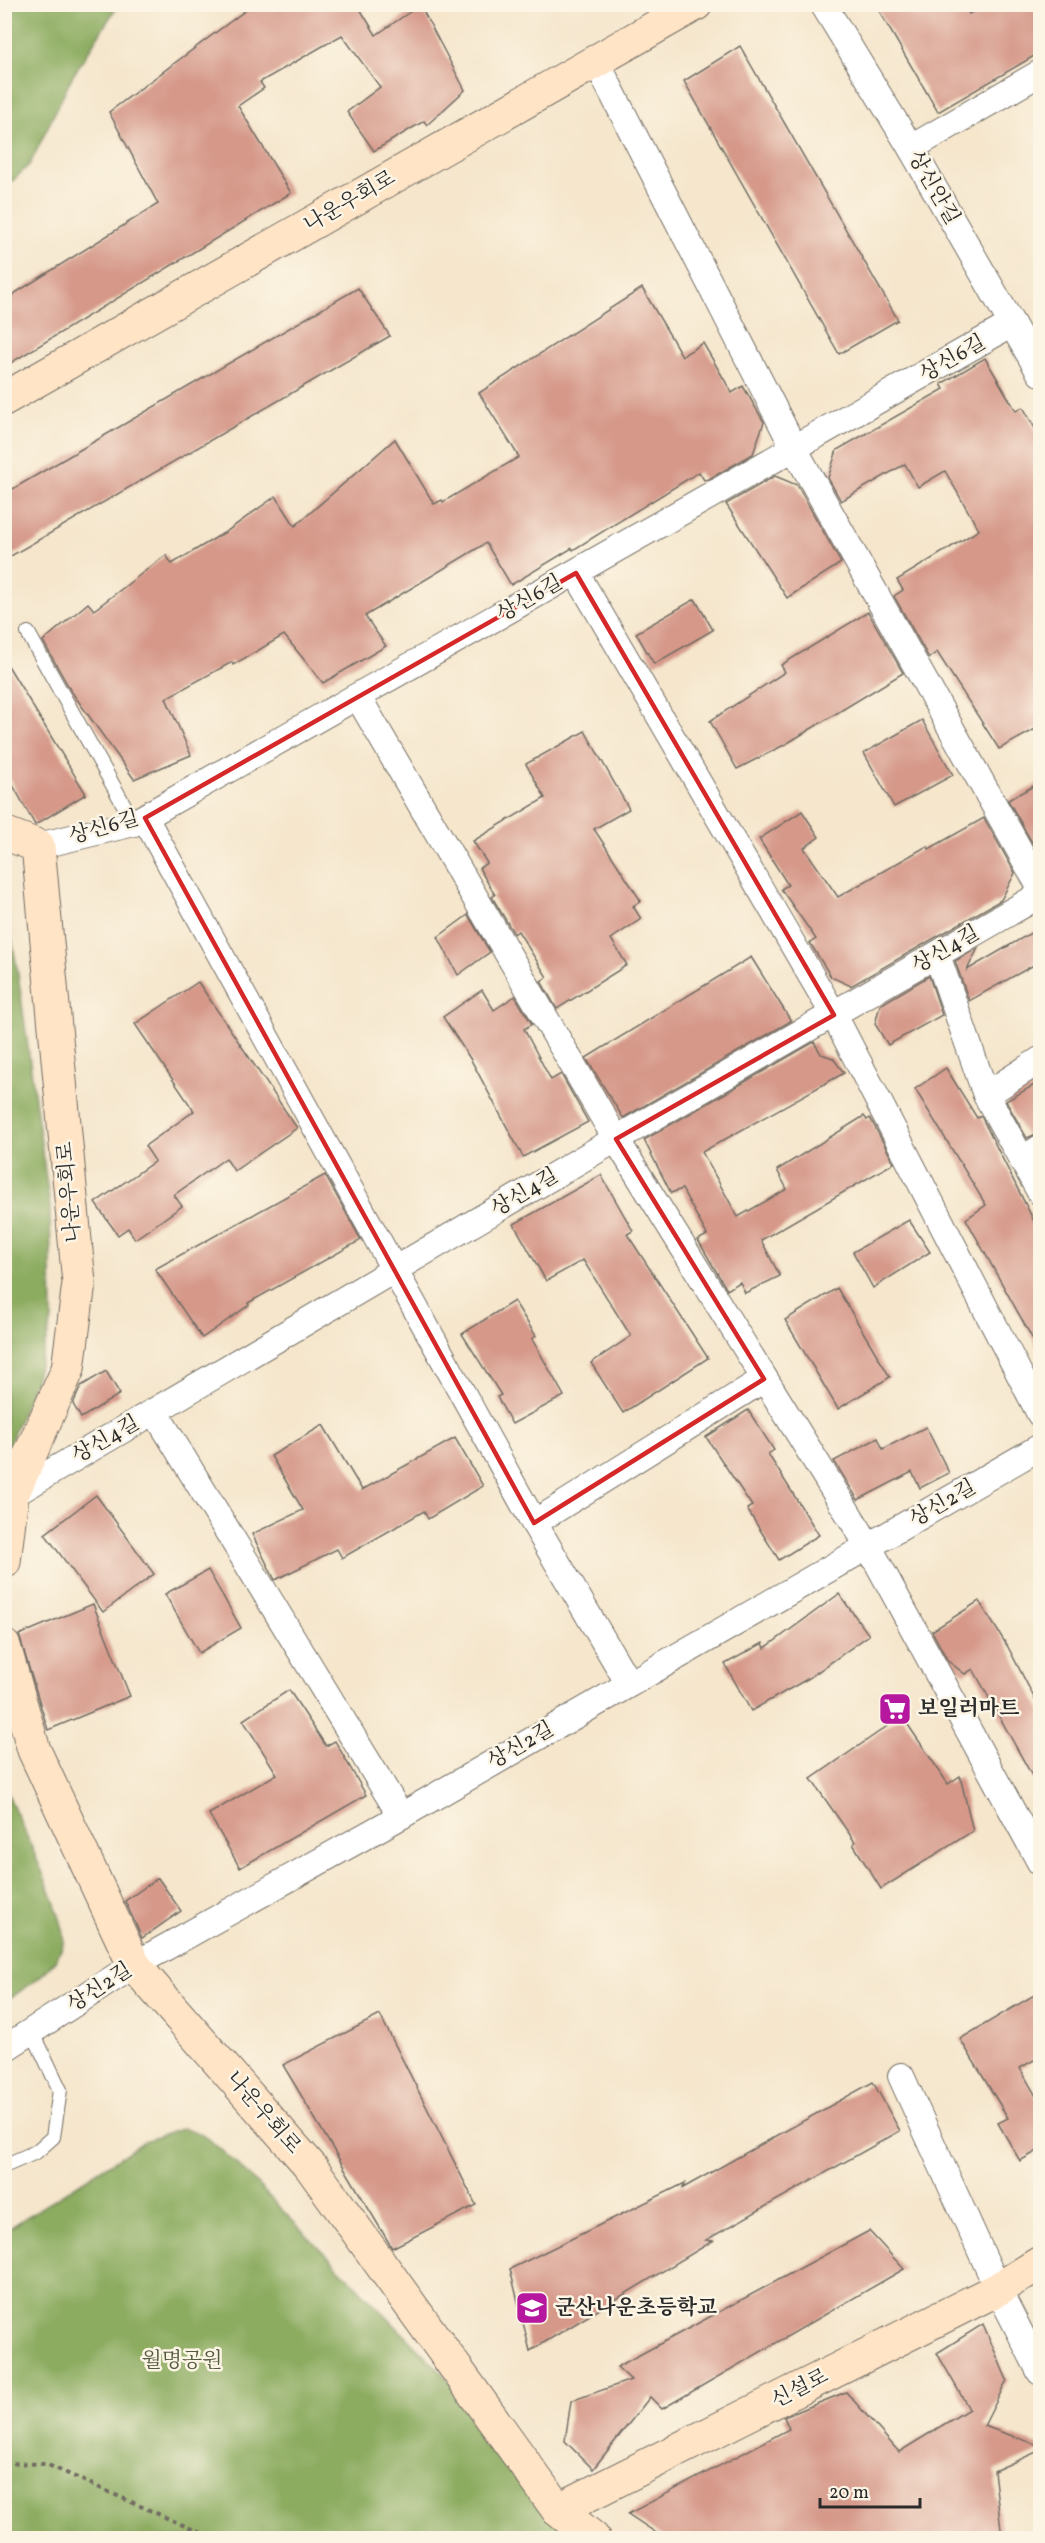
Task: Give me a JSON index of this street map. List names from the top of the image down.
{
  "streets": {
    "street": [
      "상신안길",
      "나운우회로",
      "상신6길",
      "상신4길",
      "상신2길",
      "신설로"
    ]
  },
  "crossings": [
    ["상신안길", "상신6길"],
    ["나운우회로", "상신6길"],
    ["나운우회로", "상신4길"],
    ["나운우회로", "상신2길"],
    ["나운우회로", "신설로"]
  ],
  "parks": ["월명공원"],
  "places": {
    "supermarket": ["보일러마트"],
    "school or university": ["군산나운초등학교"]
  },
  "scale_bar": "20 m"
}
